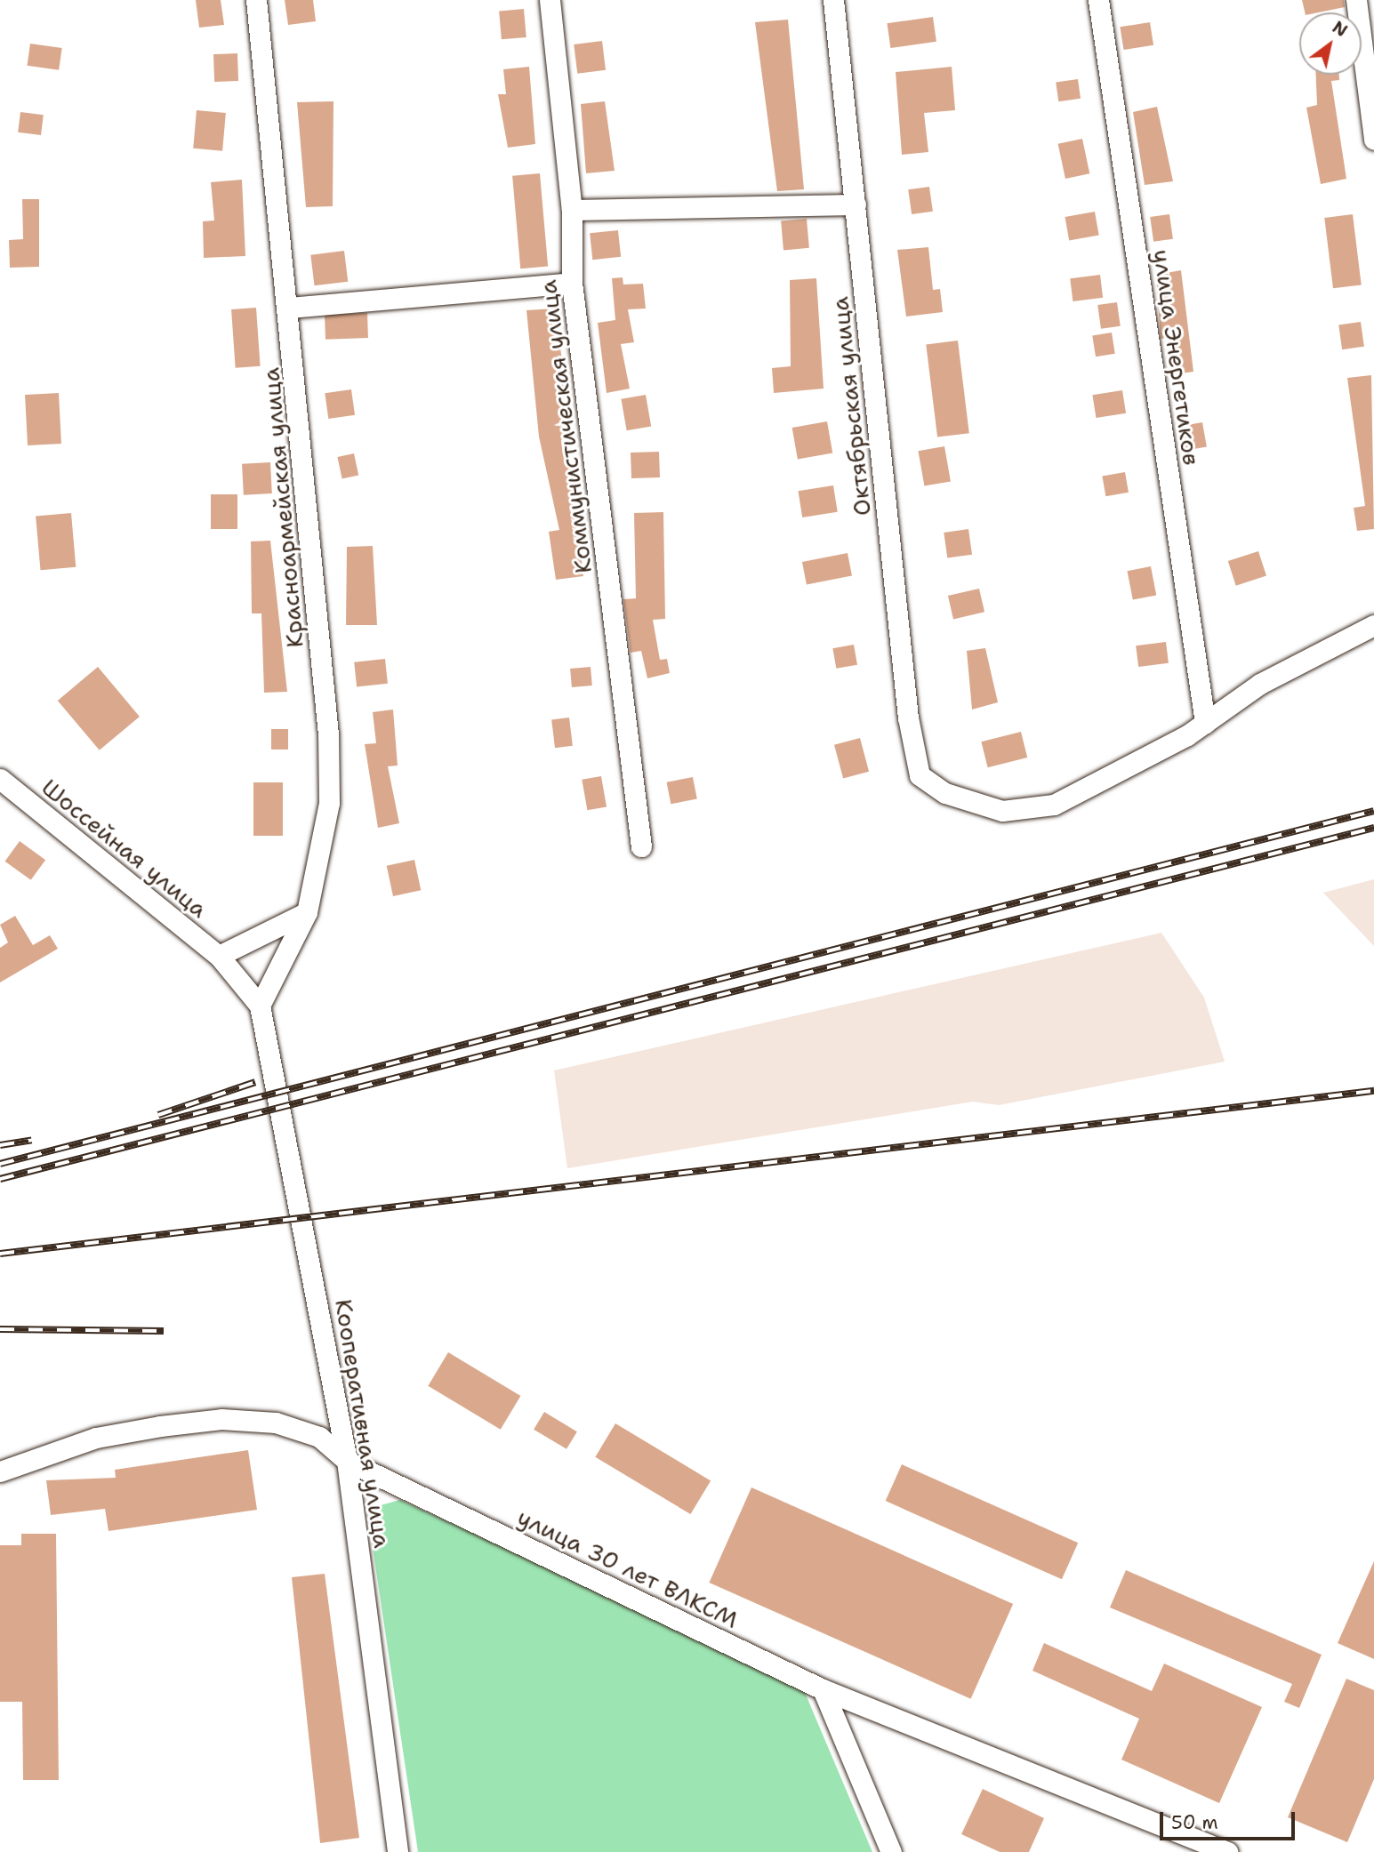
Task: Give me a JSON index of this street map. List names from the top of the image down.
{
  "streets": {
    "street": [
      "улица Энергетиков",
      "Октябрьская улица",
      "Коммунистическая улица",
      "Красноармейская улица",
      "Шоссейная улица",
      "Кооперативная улица",
      "улица 30 лет ВЛКСМ"
    ]
  },
  "crossings": [
    ["улица Энергетиков", "Октябрьская улица"],
    ["Шоссейная улица", "Кооперативная улица"],
    ["Кооперативная улица", "улица 30 лет ВЛКСМ"]
  ],
  "scale_bar": "50 m",
  "north": "top right"
}
